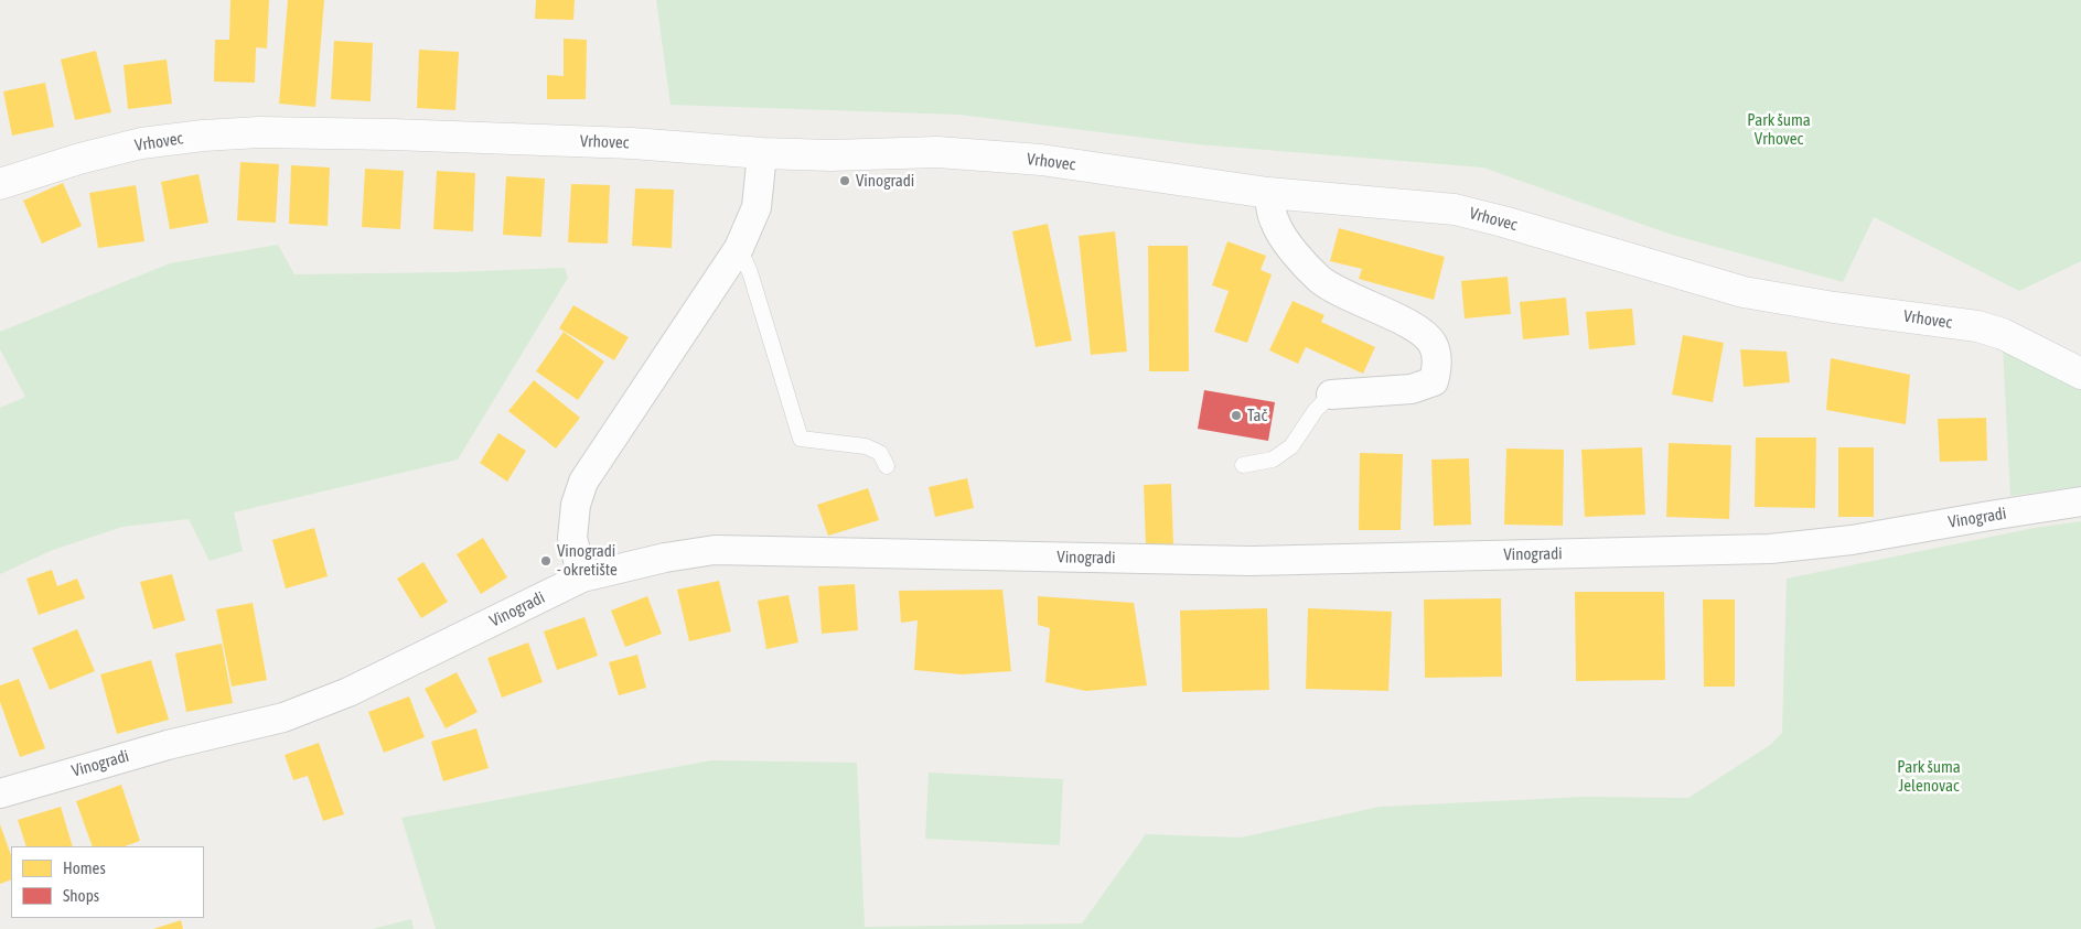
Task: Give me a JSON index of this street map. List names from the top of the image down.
{
  "streets": {
    "street": ["Vrhovec", "Vinogradi"]
  },
  "parks": ["Park šuma Vrhovec", "Park šuma Jelenovac"],
  "places": ["Vinogradi", "Tač", "Vinogradi - okretište"],
  "legend": ["Homes", "Shops"]
}
